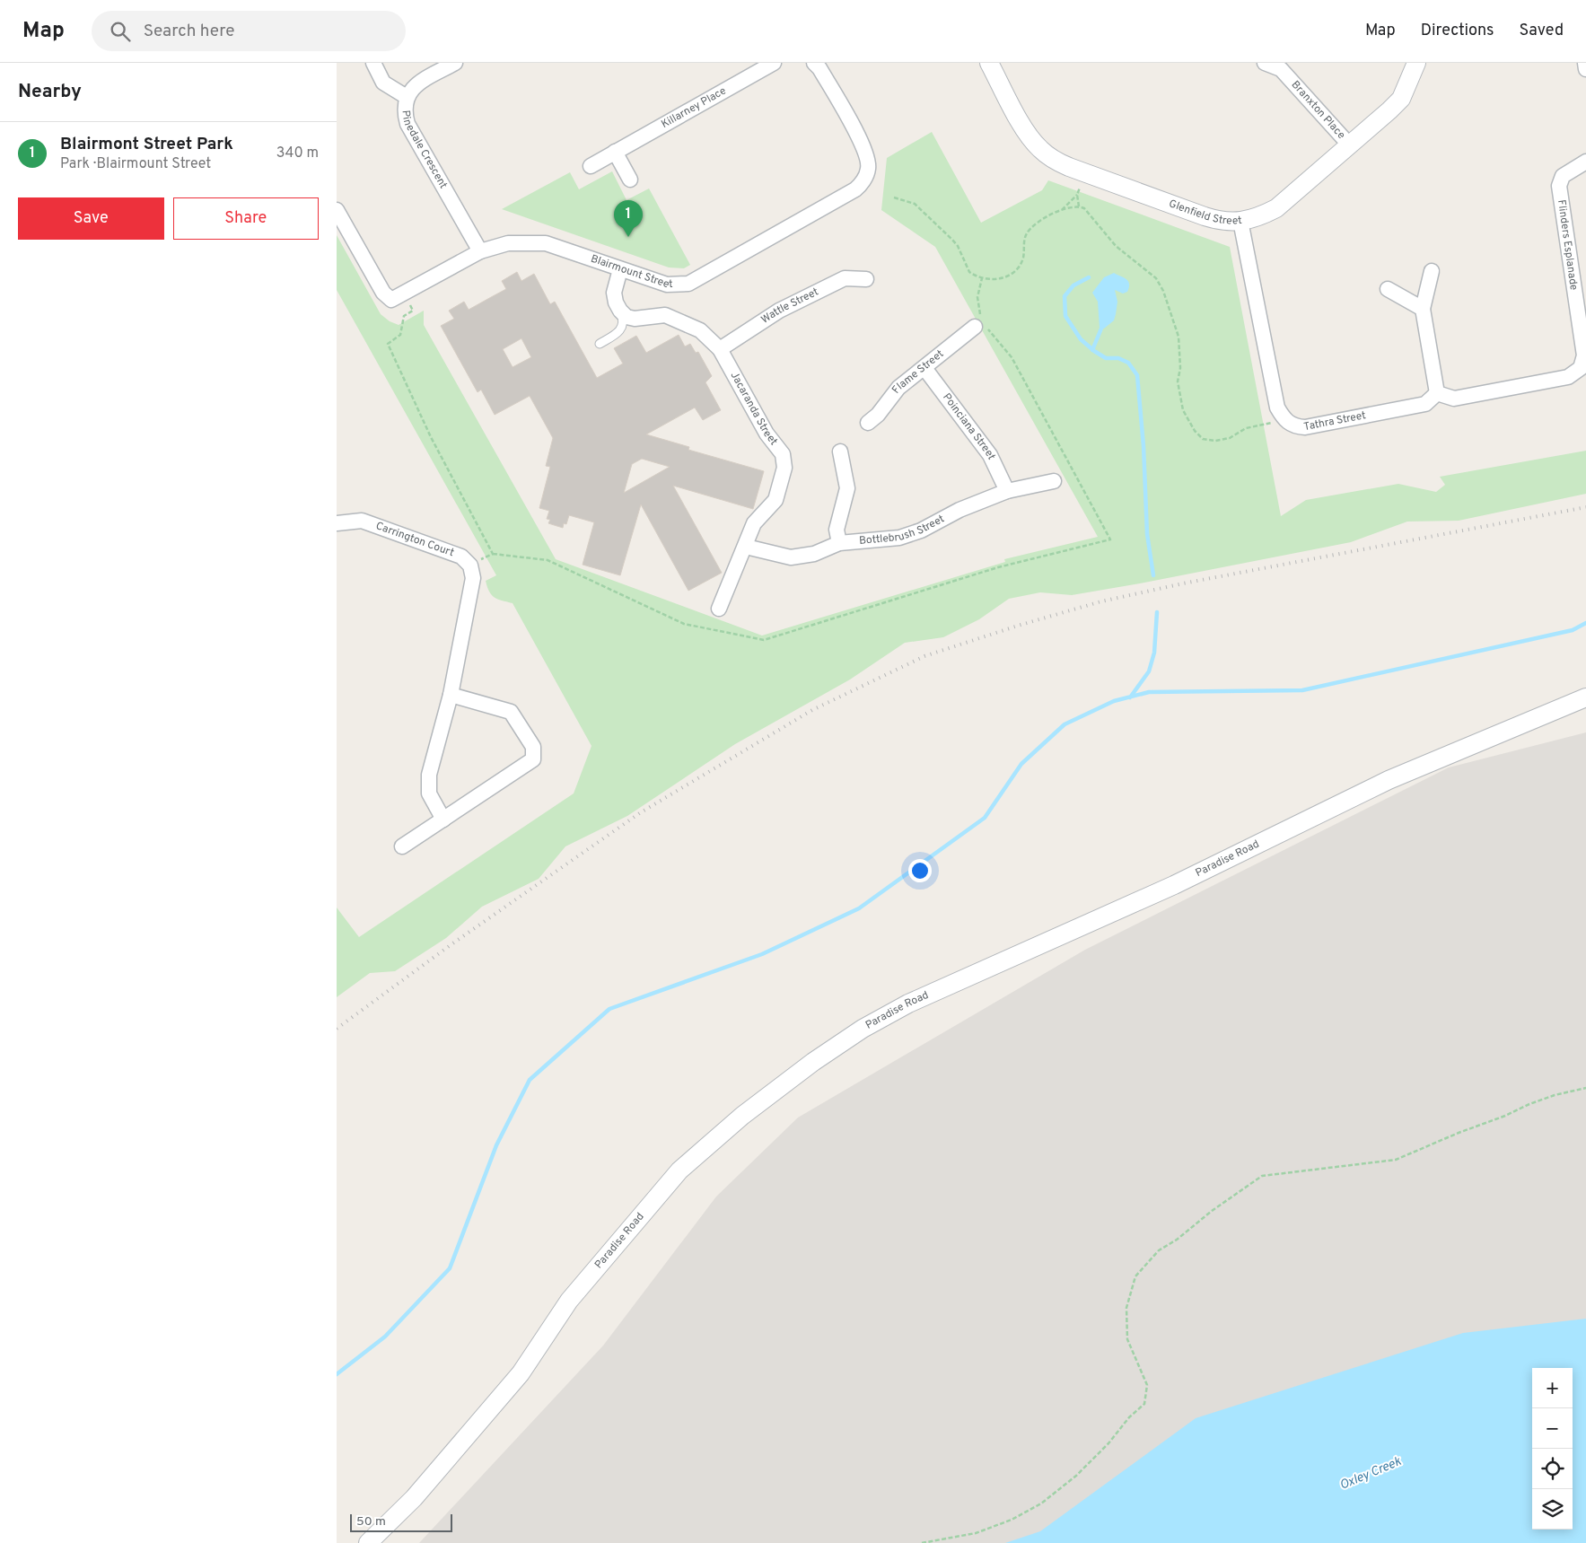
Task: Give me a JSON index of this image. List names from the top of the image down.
{
  "streets": {
    "street": [
      "Killarney Place",
      "Branxton Place",
      "Pinedale Crescent",
      "Glenfield Street",
      "Flinders Esplanade",
      "Blairmount Street",
      "Wattle Street",
      "Flame Street",
      "Jacaranda Street",
      "Tathra Street",
      "Poinciana Street",
      "Bottlebrush Street",
      "Carrington Court",
      "Paradise Road"
    ]
  },
  "crossings": [
    ["Branxton Place", "Glenfield Street"],
    ["Pinedale Crescent", "Blairmount Street"],
    ["Wattle Street", "Jacaranda Street"],
    ["Flame Street", "Poinciana Street"],
    ["Jacaranda Street", "Bottlebrush Street"],
    ["Poinciana Street", "Bottlebrush Street"]
  ],
  "water": ["Oxley Creek"],
  "scale_bar": "50 m",
  "page": {
    "header": "Map",
    "search": "Search here",
    "nav": ["Map", "Directions", "Saved"],
    "heading": "Nearby",
    "list": [
      {
        "mark": "1",
        "name": "Blairmont Street Park",
        "note": "Park · Blairmount Street",
        "value": "340 m"
      }
    ],
    "buttons": ["Save", "Share"],
    "pins": "1",
    "map_buttons": ["+", "−"],
    "scale": "50 m"
  }
}
